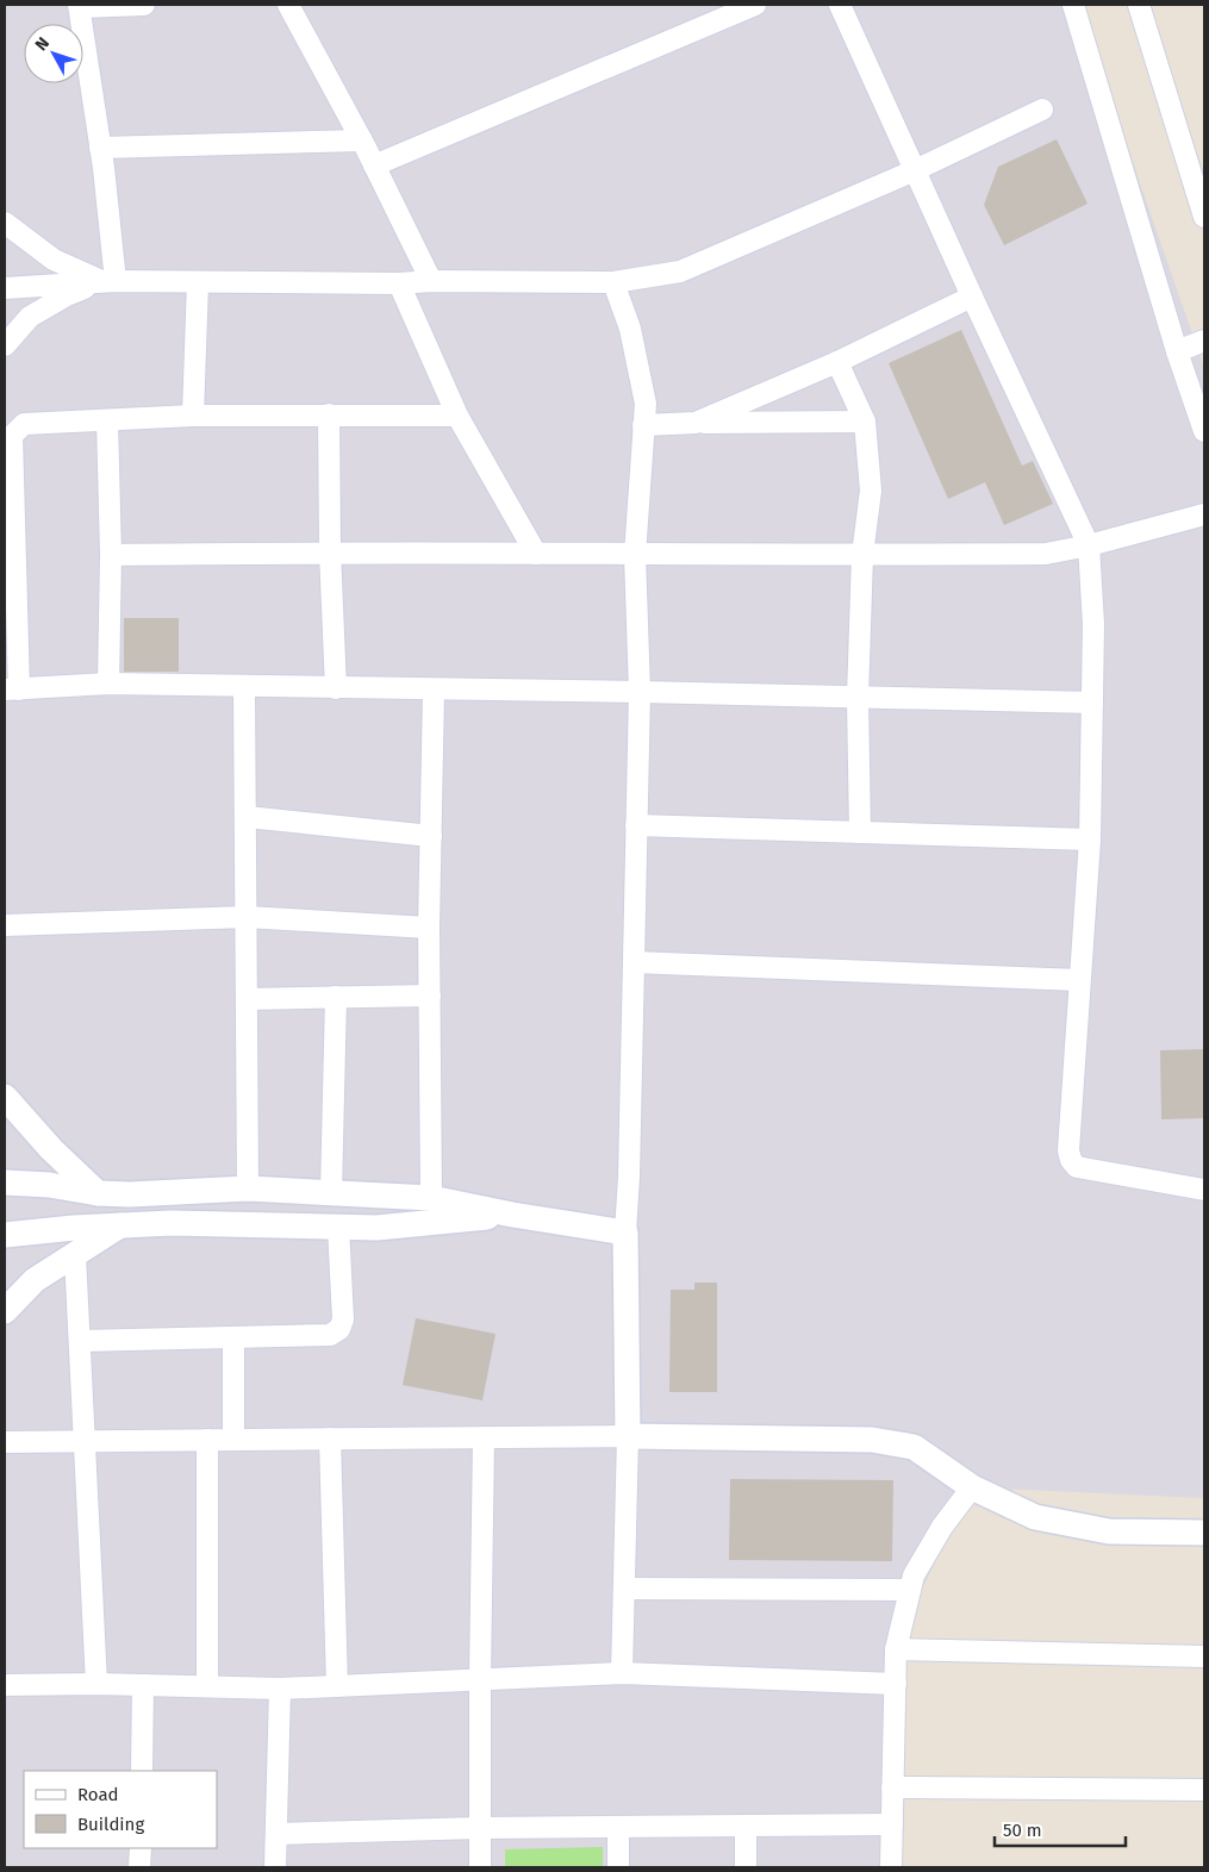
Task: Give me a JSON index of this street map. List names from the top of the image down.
{
  "legend": ["Road", "Building"],
  "scale_bar": "50 m",
  "north": "top left"
}
